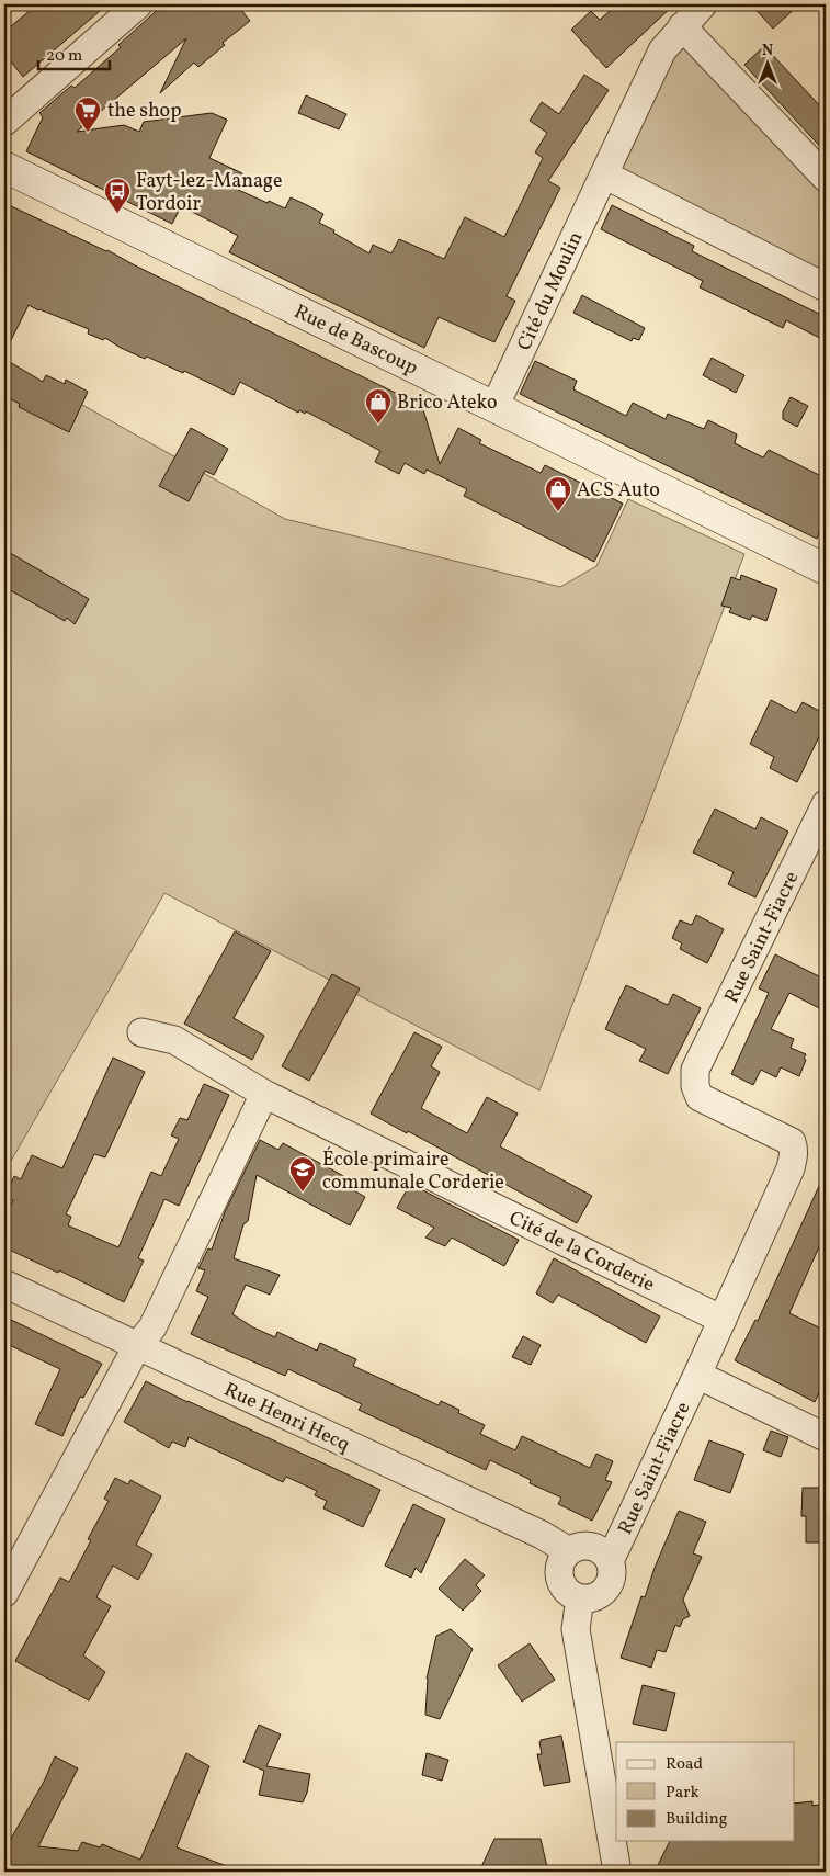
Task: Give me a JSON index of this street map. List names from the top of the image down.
{
  "streets": {
    "main road": ["Rue de Bascoup"],
    "street": [
      "Cité du Moulin",
      "Rue Saint-Fiacre",
      "Cité de la Corderie",
      "Rue Henri Hecq"
    ]
  },
  "crossings": [
    ["Cité du Moulin", "Rue de Bascoup"],
    ["Rue Saint-Fiacre", "Cité de la Corderie"],
    ["Rue Saint-Fiacre", "Rue Henri Hecq"]
  ],
  "places": {
    "supermarket": ["the shop"],
    "bus stop": ["Fayt-lez-Manage Tordoir"],
    "shop": ["Brico Ateko", "ACS Auto"],
    "school or university": ["École primaire communale Corderie"]
  },
  "legend": ["Road", "Park", "Building"],
  "scale_bar": "20 m",
  "north": "top"
}
